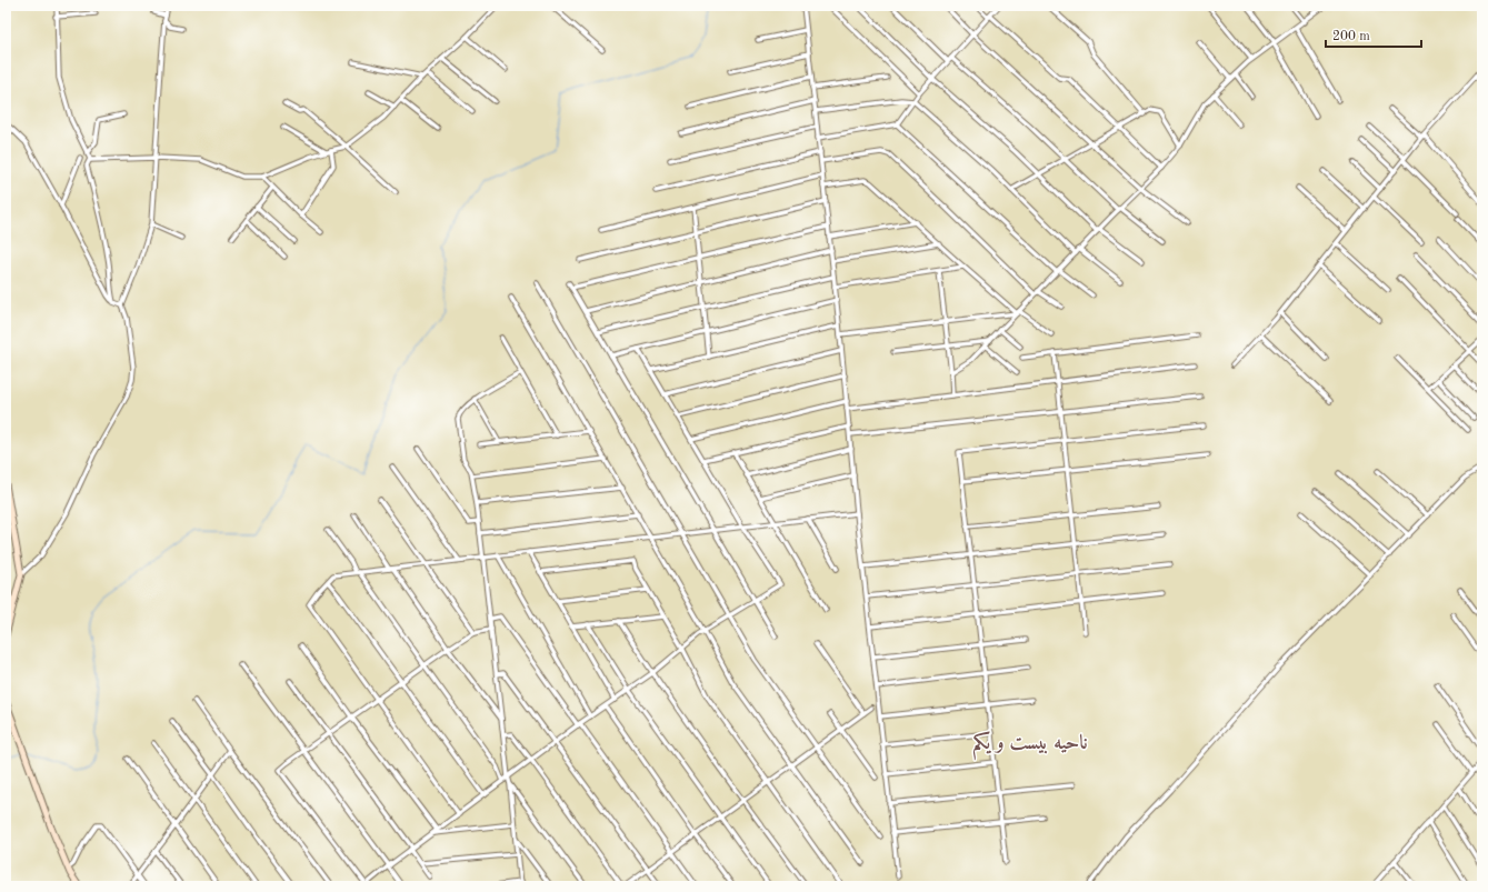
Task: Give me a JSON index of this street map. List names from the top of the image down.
{
  "districts": ["ناحیه بیست و یکم"],
  "scale_bar": "200 m"
}
